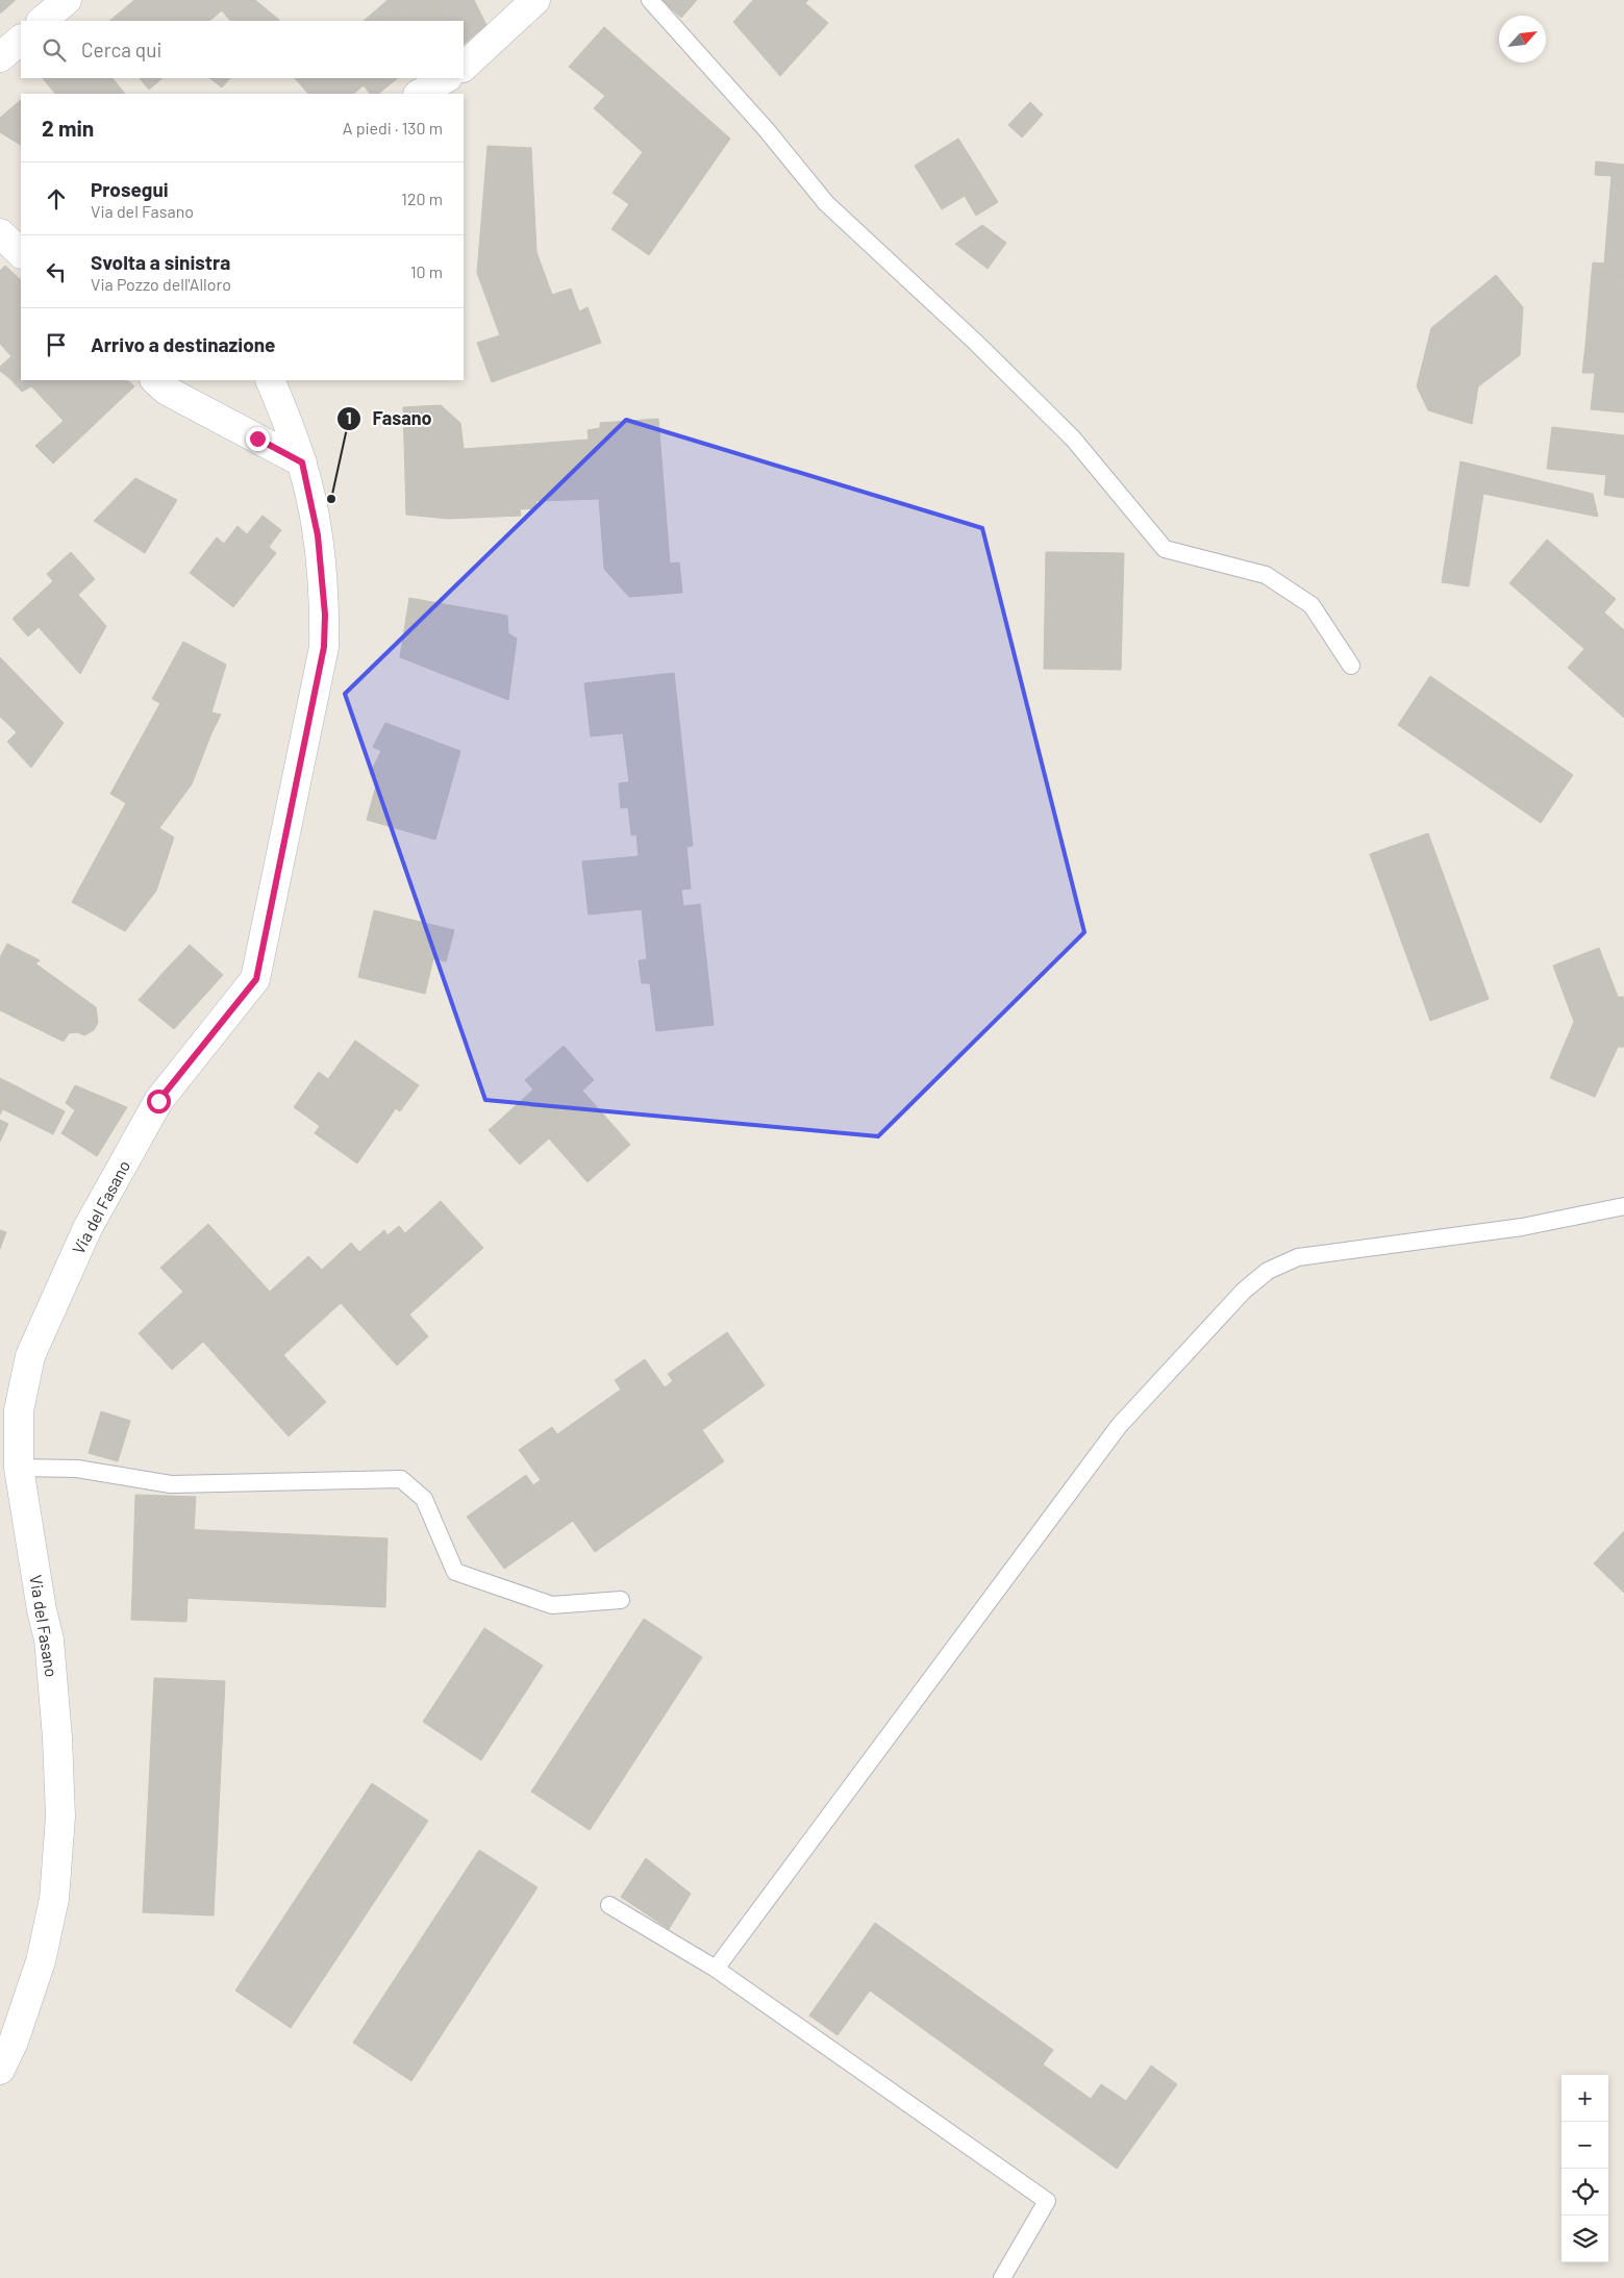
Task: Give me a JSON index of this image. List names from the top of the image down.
{
  "streets": {
    "street": ["Via del Fasano"]
  },
  "places": ["Fasano"],
  "north": "top right",
  "page": {
    "search": "Cerca qui",
    "heading": ["2 min", "A piedi · 130 m"],
    "list": [
      ["Prosegui", "Via del Fasano", "120 m"],
      ["Svolta a sinistra", "Via Pozzo dell'Alloro", "10 m"],
      "Arrivo a destinazione"
    ],
    "map_buttons": ["+", "−"]
  }
}
